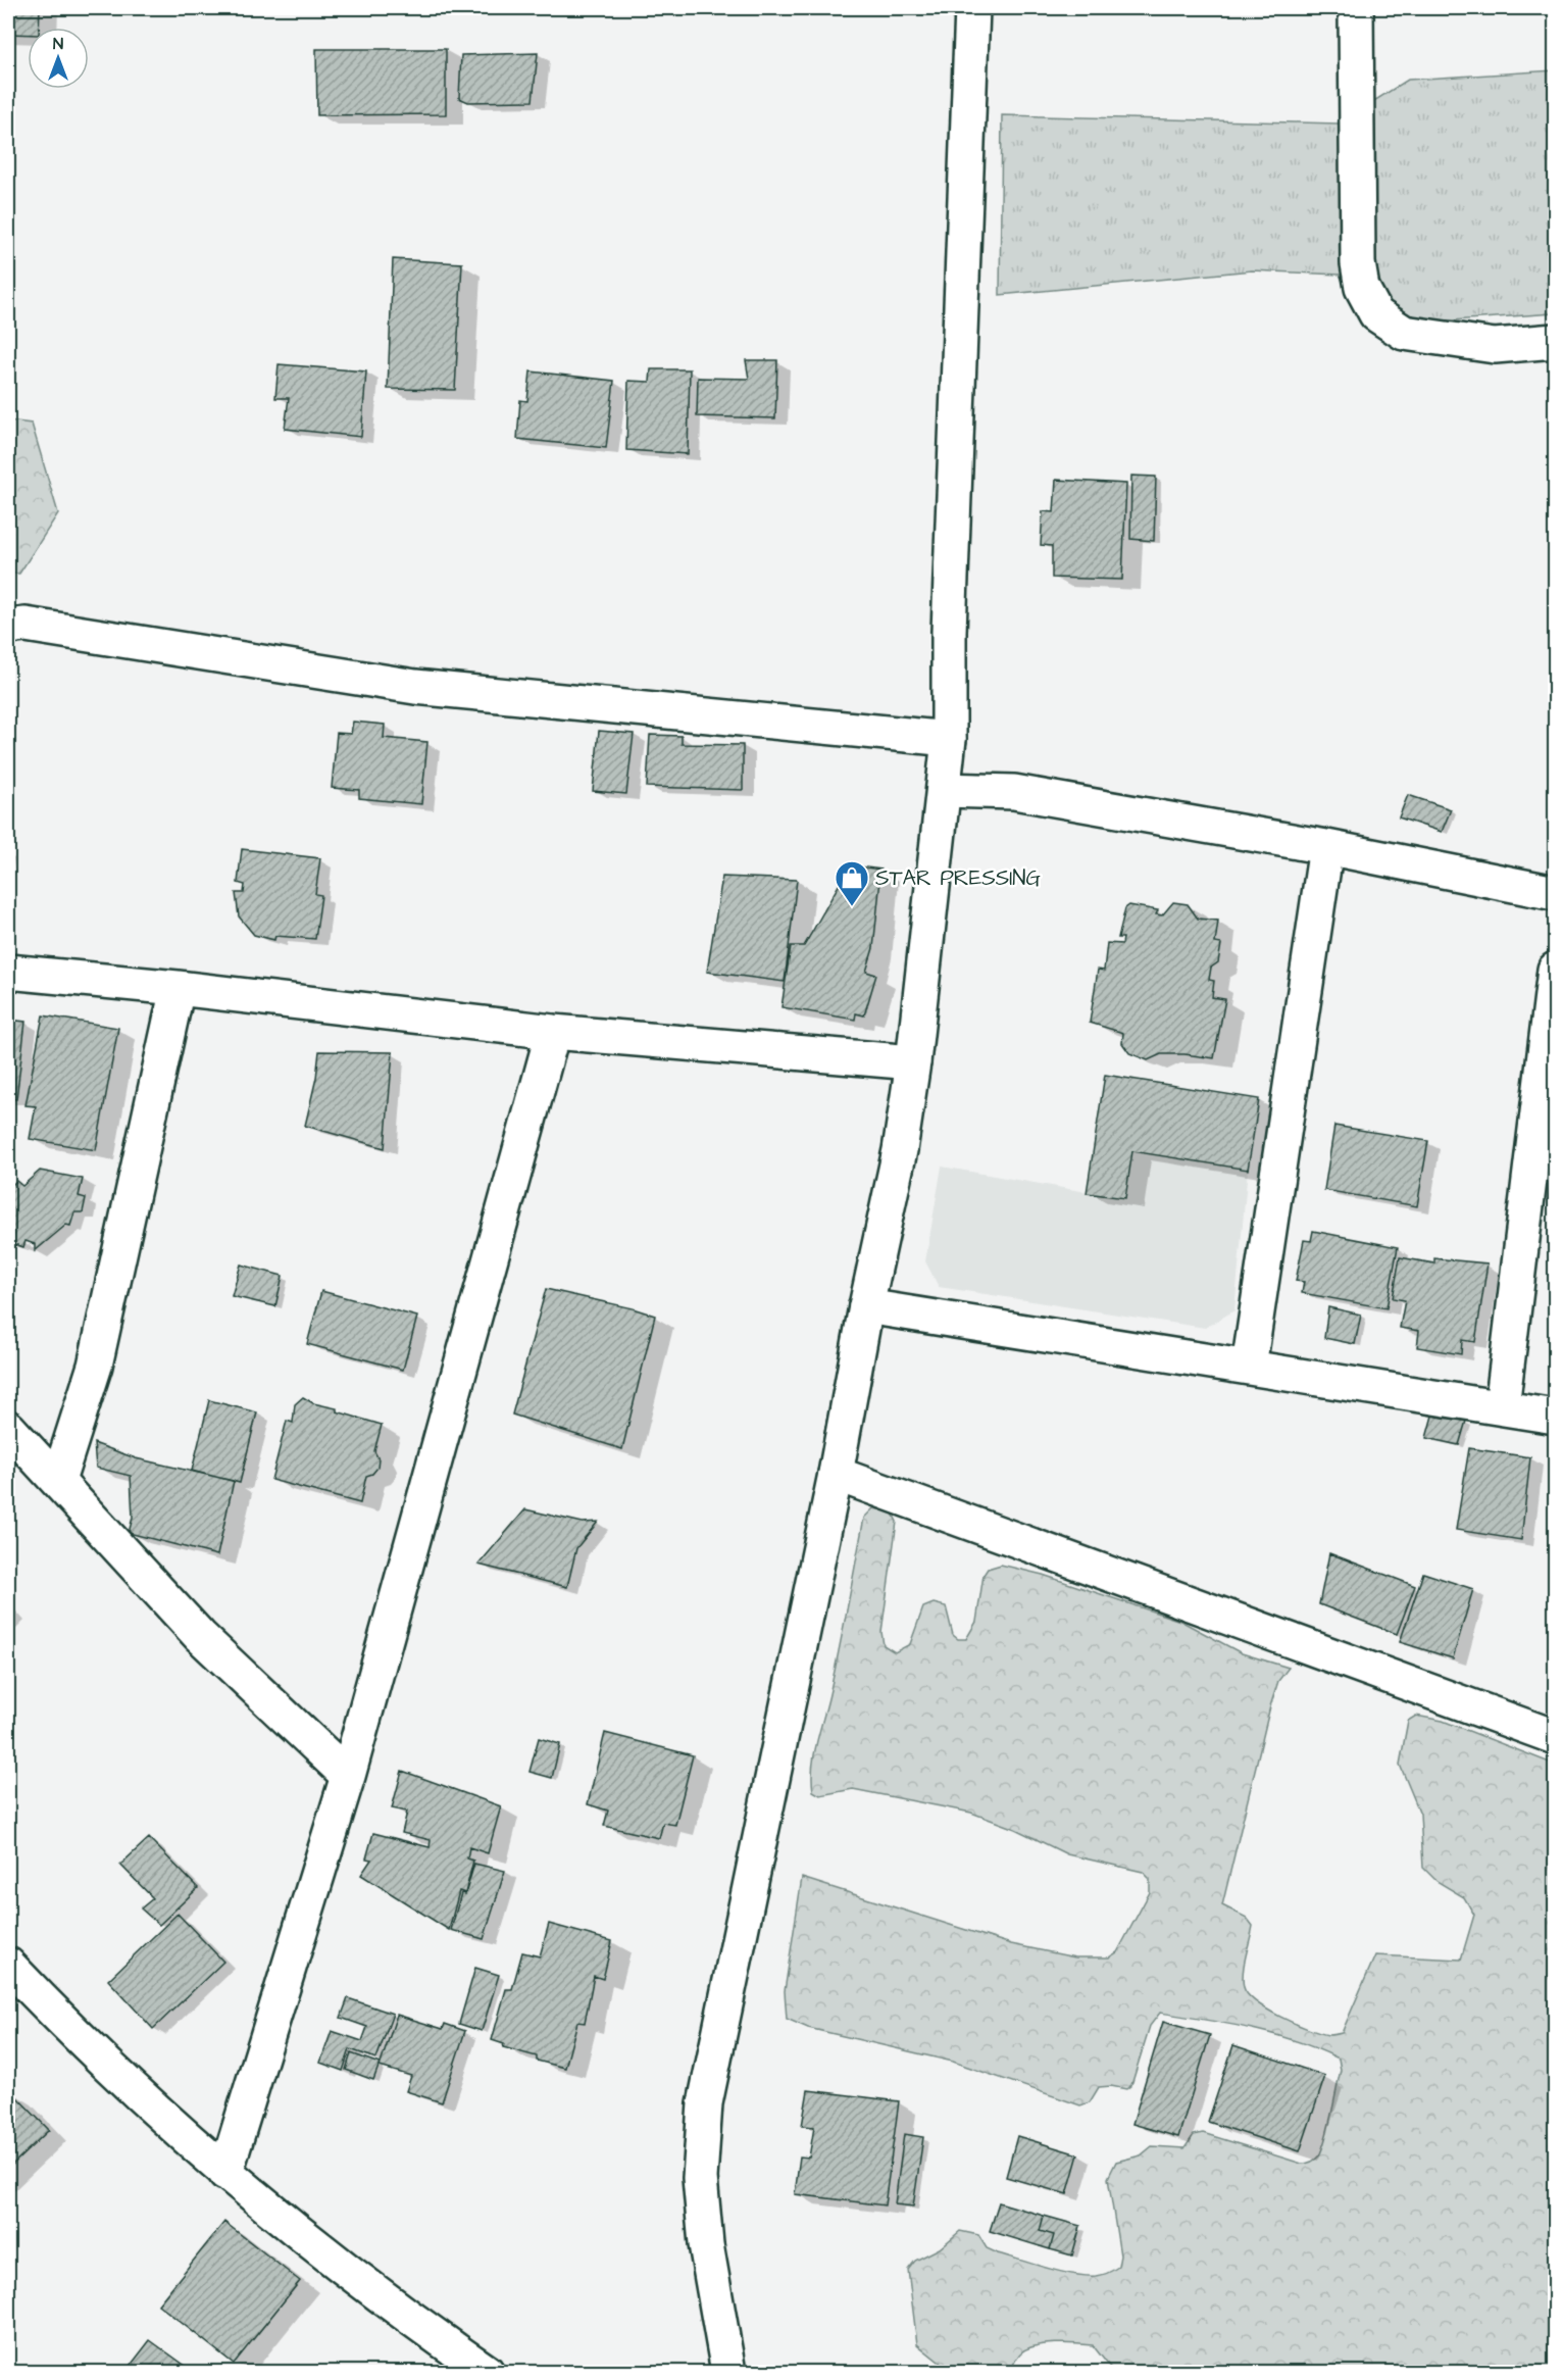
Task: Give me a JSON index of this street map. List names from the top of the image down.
{
  "places": {
    "shop": ["STAR PRESSING"]
  },
  "north": "top"
}
